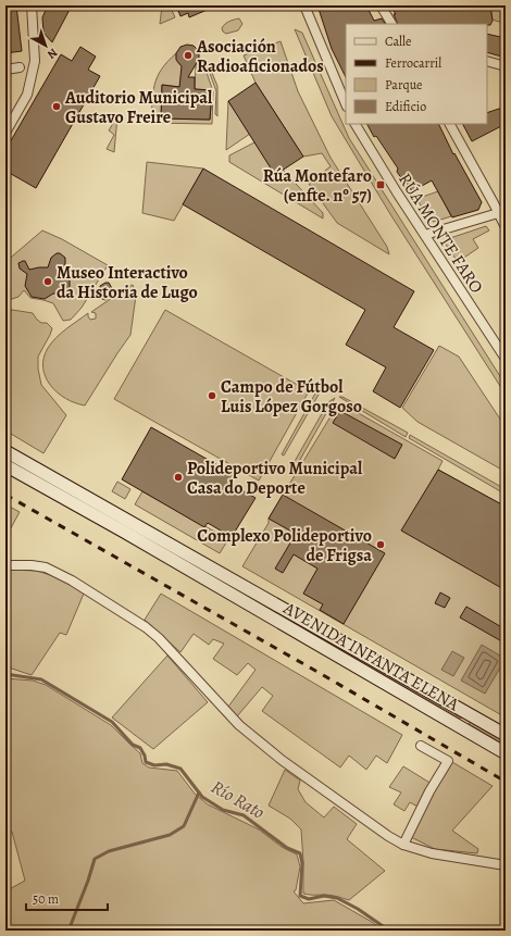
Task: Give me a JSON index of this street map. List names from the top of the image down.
{
  "streets": {
    "street": ["RÚA MONTE FARO", "AVENIDA INFANTA ELENA"]
  },
  "water": ["Río Rato"],
  "places": {
    "other": [
      "Asociación Radioaficionados",
      "Auditorio Municipal Gustavo Freire",
      "Museo Interactivo da Historia de Lugo",
      "Campo de Fútbol Luis López Gorgoso",
      "Polideportivo Municipal Casa do Deporte",
      "Complexo Polideportivo de Frigsa"
    ],
    "transit": ["Rúa Montefaro (enfte. nº 57)"]
  },
  "legend": [
    "Calle",
    "Ferrocarril",
    "Parque",
    "Edificio"
  ],
  "scale_bar": "50 m",
  "north": "bottom right"
}
